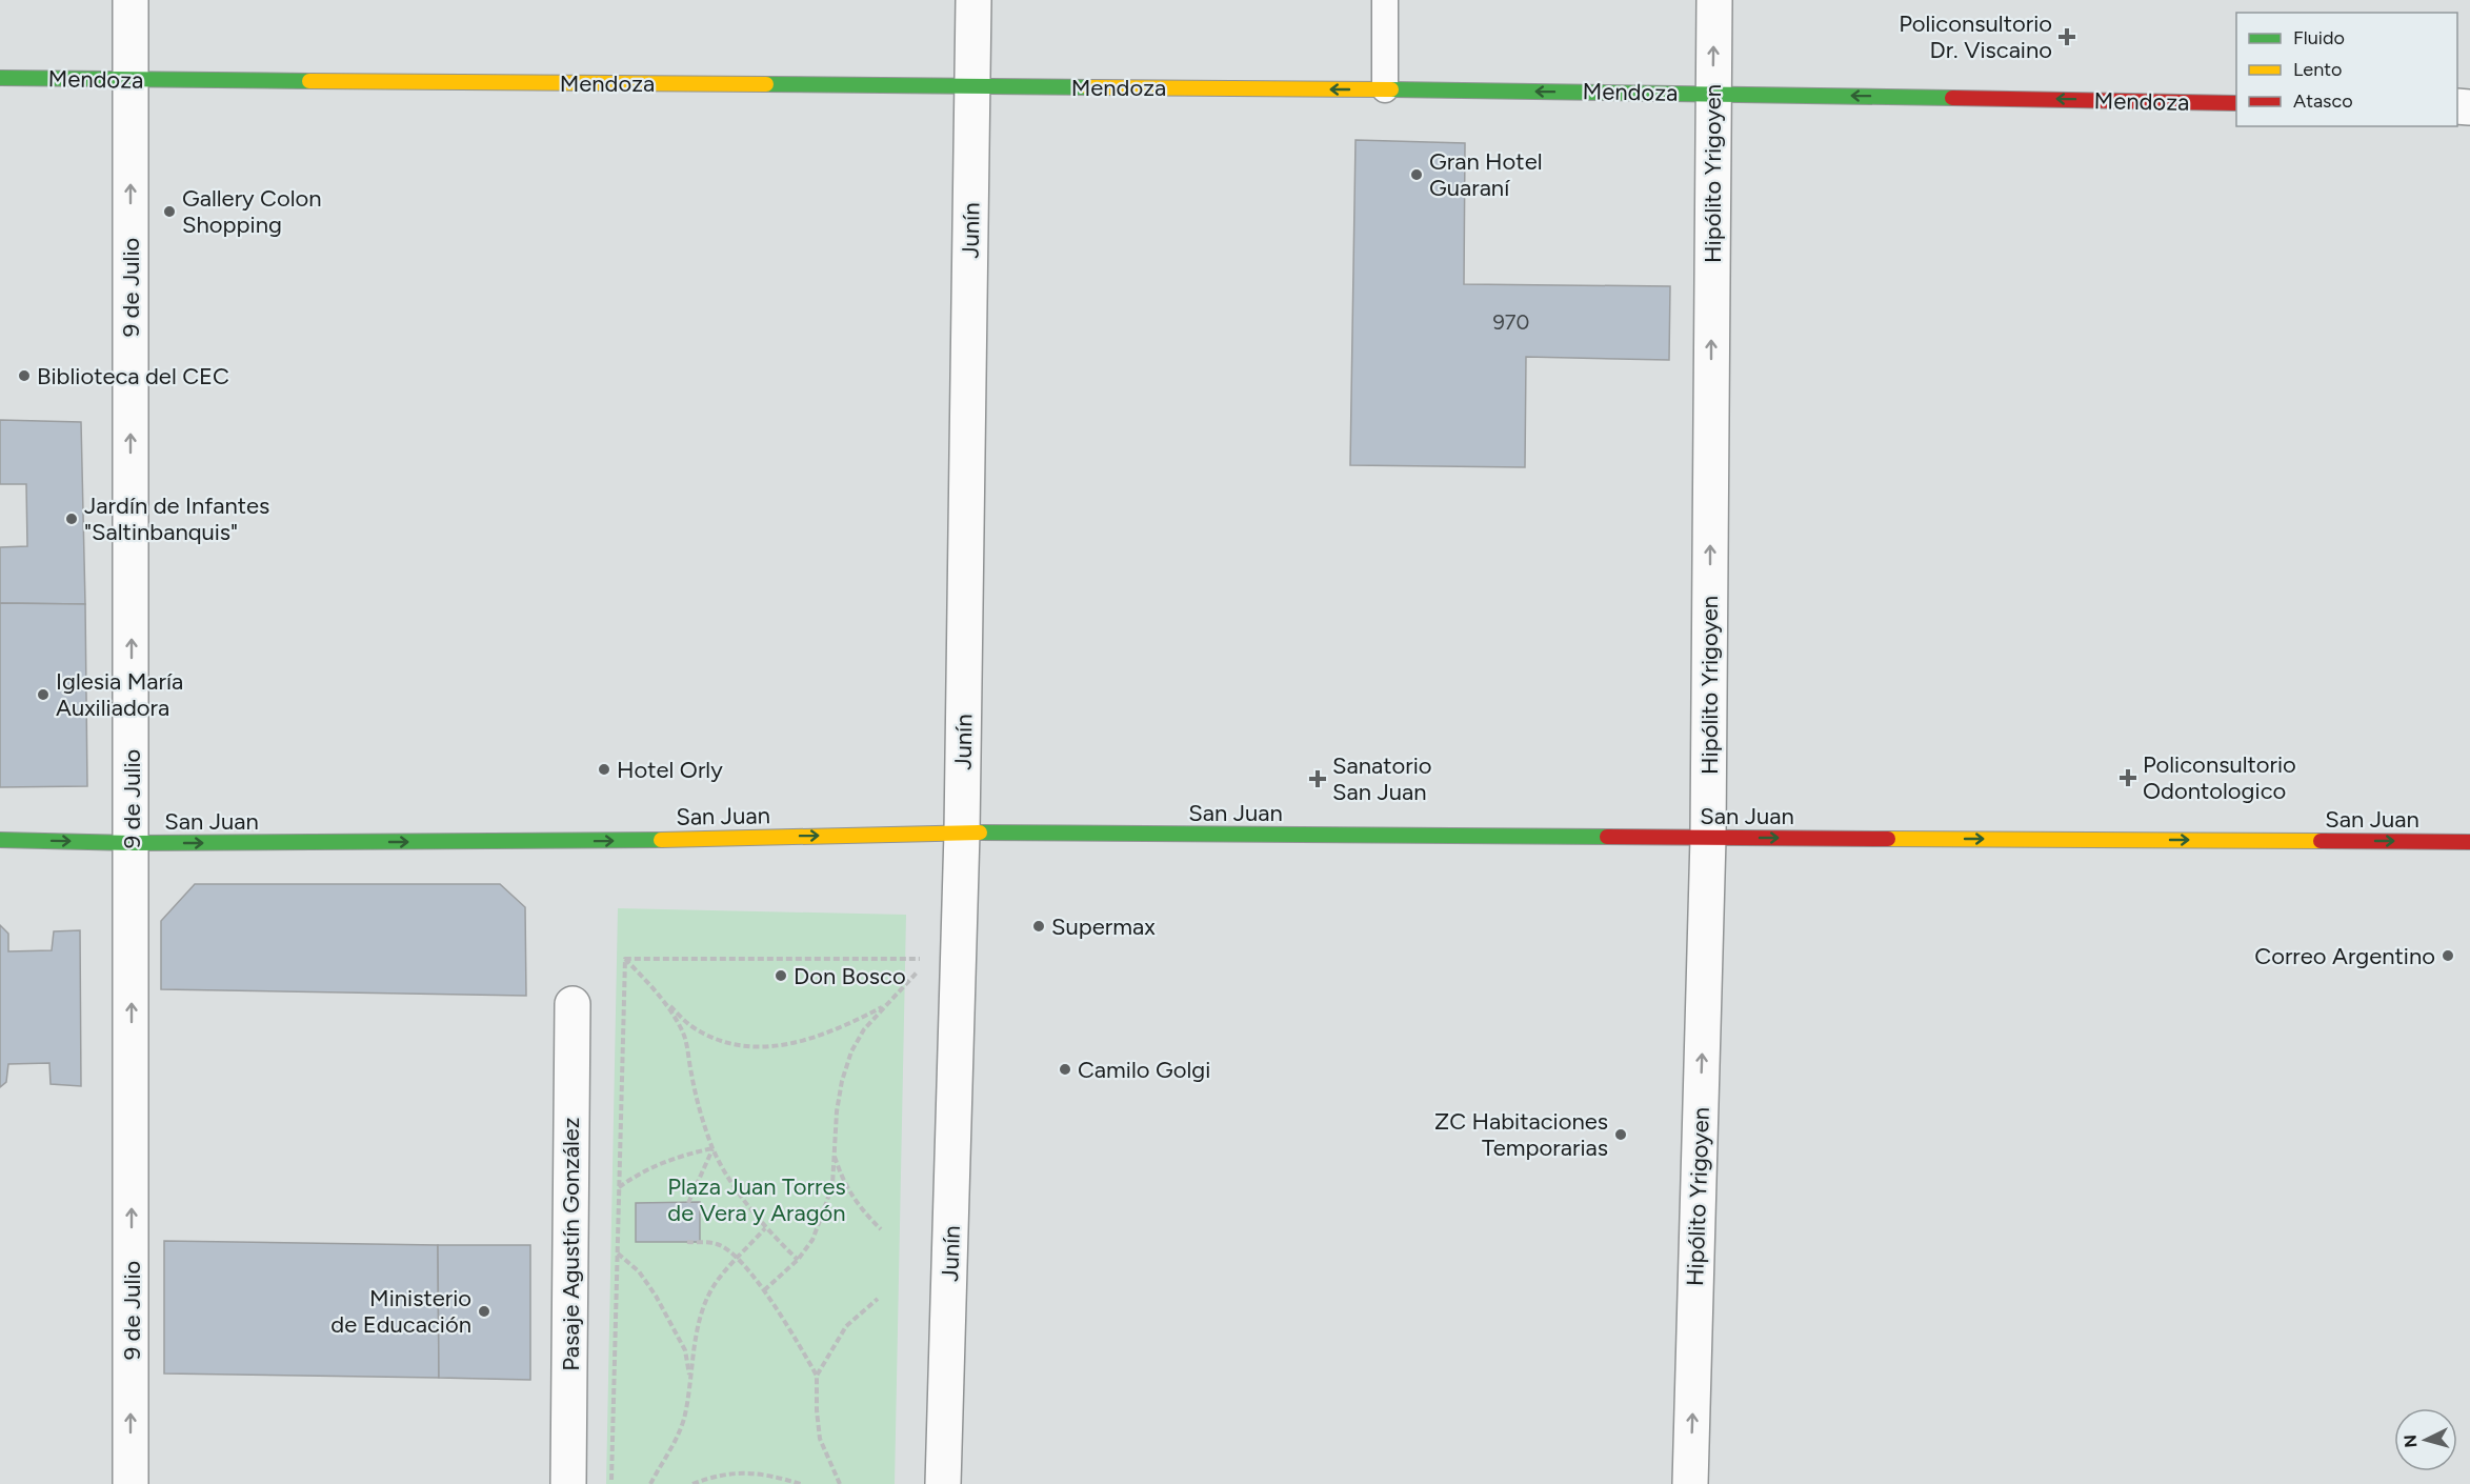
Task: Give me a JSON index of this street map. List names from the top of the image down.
{
  "streets": {
    "street": [
      "Mendoza",
      "Hipólito Yrigoyen",
      "Junín",
      "9 de Julio",
      "San Juan",
      "Pasaje Agustín González"
    ]
  },
  "crossings": [
    ["Mendoza", "Hipólito Yrigoyen"],
    ["Mendoza", "Junín"],
    ["Mendoza", "9 de Julio"],
    ["Hipólito Yrigoyen", "San Juan"],
    ["Junín", "San Juan"],
    ["9 de Julio", "San Juan"]
  ],
  "one_way": [
    "Mendoza",
    "Hipólito Yrigoyen",
    "9 de Julio",
    "San Juan"
  ],
  "parks": ["Plaza Juan Torres de Vera y Aragón"],
  "places": {
    "health": ["Policonsultorio Dr. Viscaino", "Policonsultorio Odontologico", "Sanatorio San Juan"],
    "other": [
      "Gran Hotel Guaraní",
      "Gallery Colon Shopping",
      "Biblioteca del CEC",
      "Jardín de Infantes \"Saltinbanquis\"",
      "Iglesia María Auxiliadora",
      "Hotel Orly",
      "Supermax",
      "Correo Argentino",
      "Don Bosco",
      "Camilo Golgi",
      "ZC Habitaciones Temporarias",
      "Ministerio de Educación"
    ]
  },
  "house_numbers": ["970"],
  "legend": ["Fluido", "Lento", "Atasco"],
  "north": "left"
}
